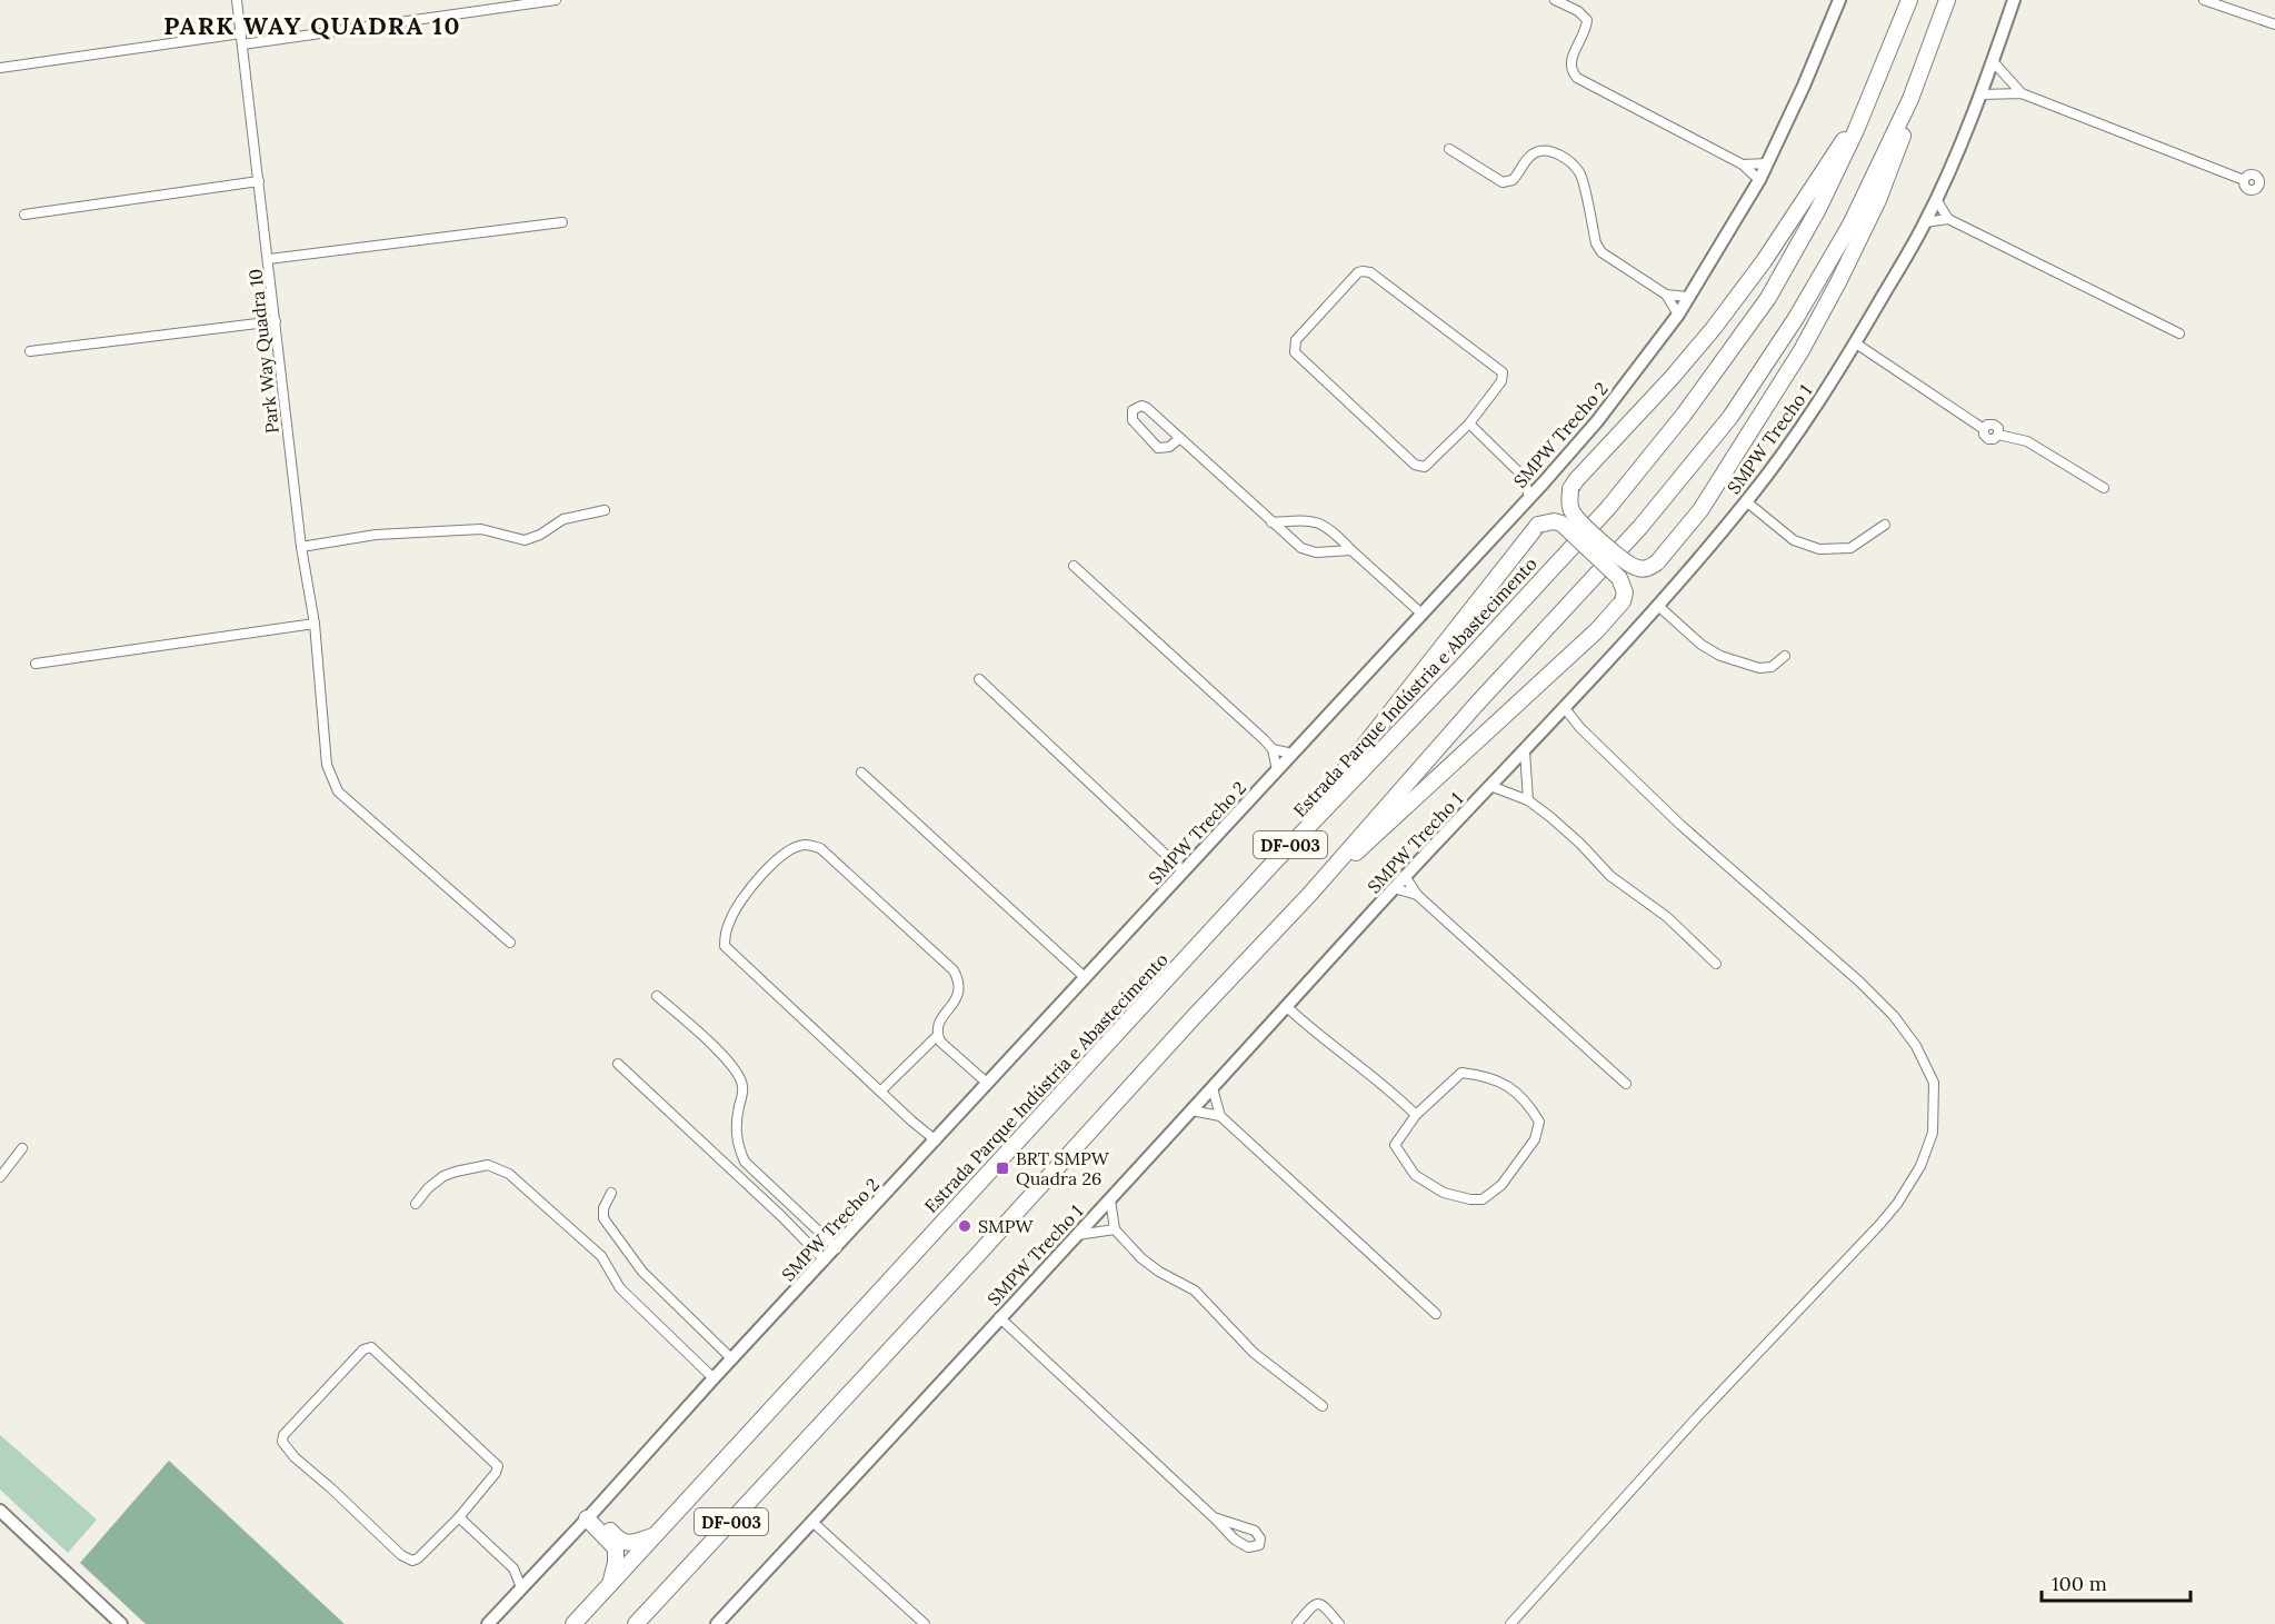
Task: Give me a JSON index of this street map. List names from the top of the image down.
{
  "streets": {
    "highway": ["Estrada Parque Indústria e Abastecimento", "DF-003"],
    "street": ["Park Way Quadra 10", "SMPW Trecho 2", "SMPW Trecho 1"]
  },
  "districts": ["PARK WAY QUADRA 10"],
  "places": {
    "transit": ["BRT SMPW Quadra 26"],
    "other": ["SMPW"]
  },
  "scale_bar": "100 m"
}
